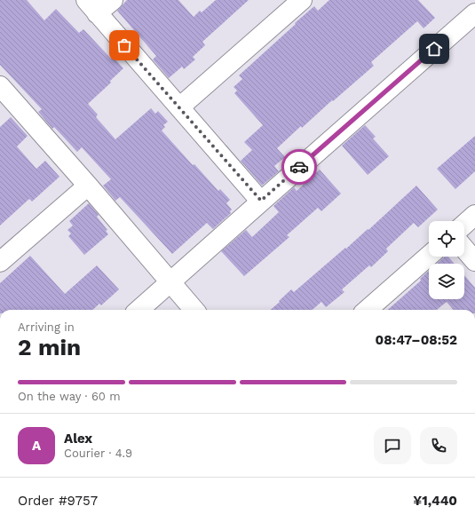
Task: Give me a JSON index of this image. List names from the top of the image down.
{
  "page": {
    "heading": ["2 min", "Arriving in", "08:47–08:52"],
    "panel": [
      "Alex",
      "Courier · 4.9",
      "Order #9757",
      "¥1,440"
    ],
    "bar": "On the way · 60 m",
    "round": "A"
  }
}
